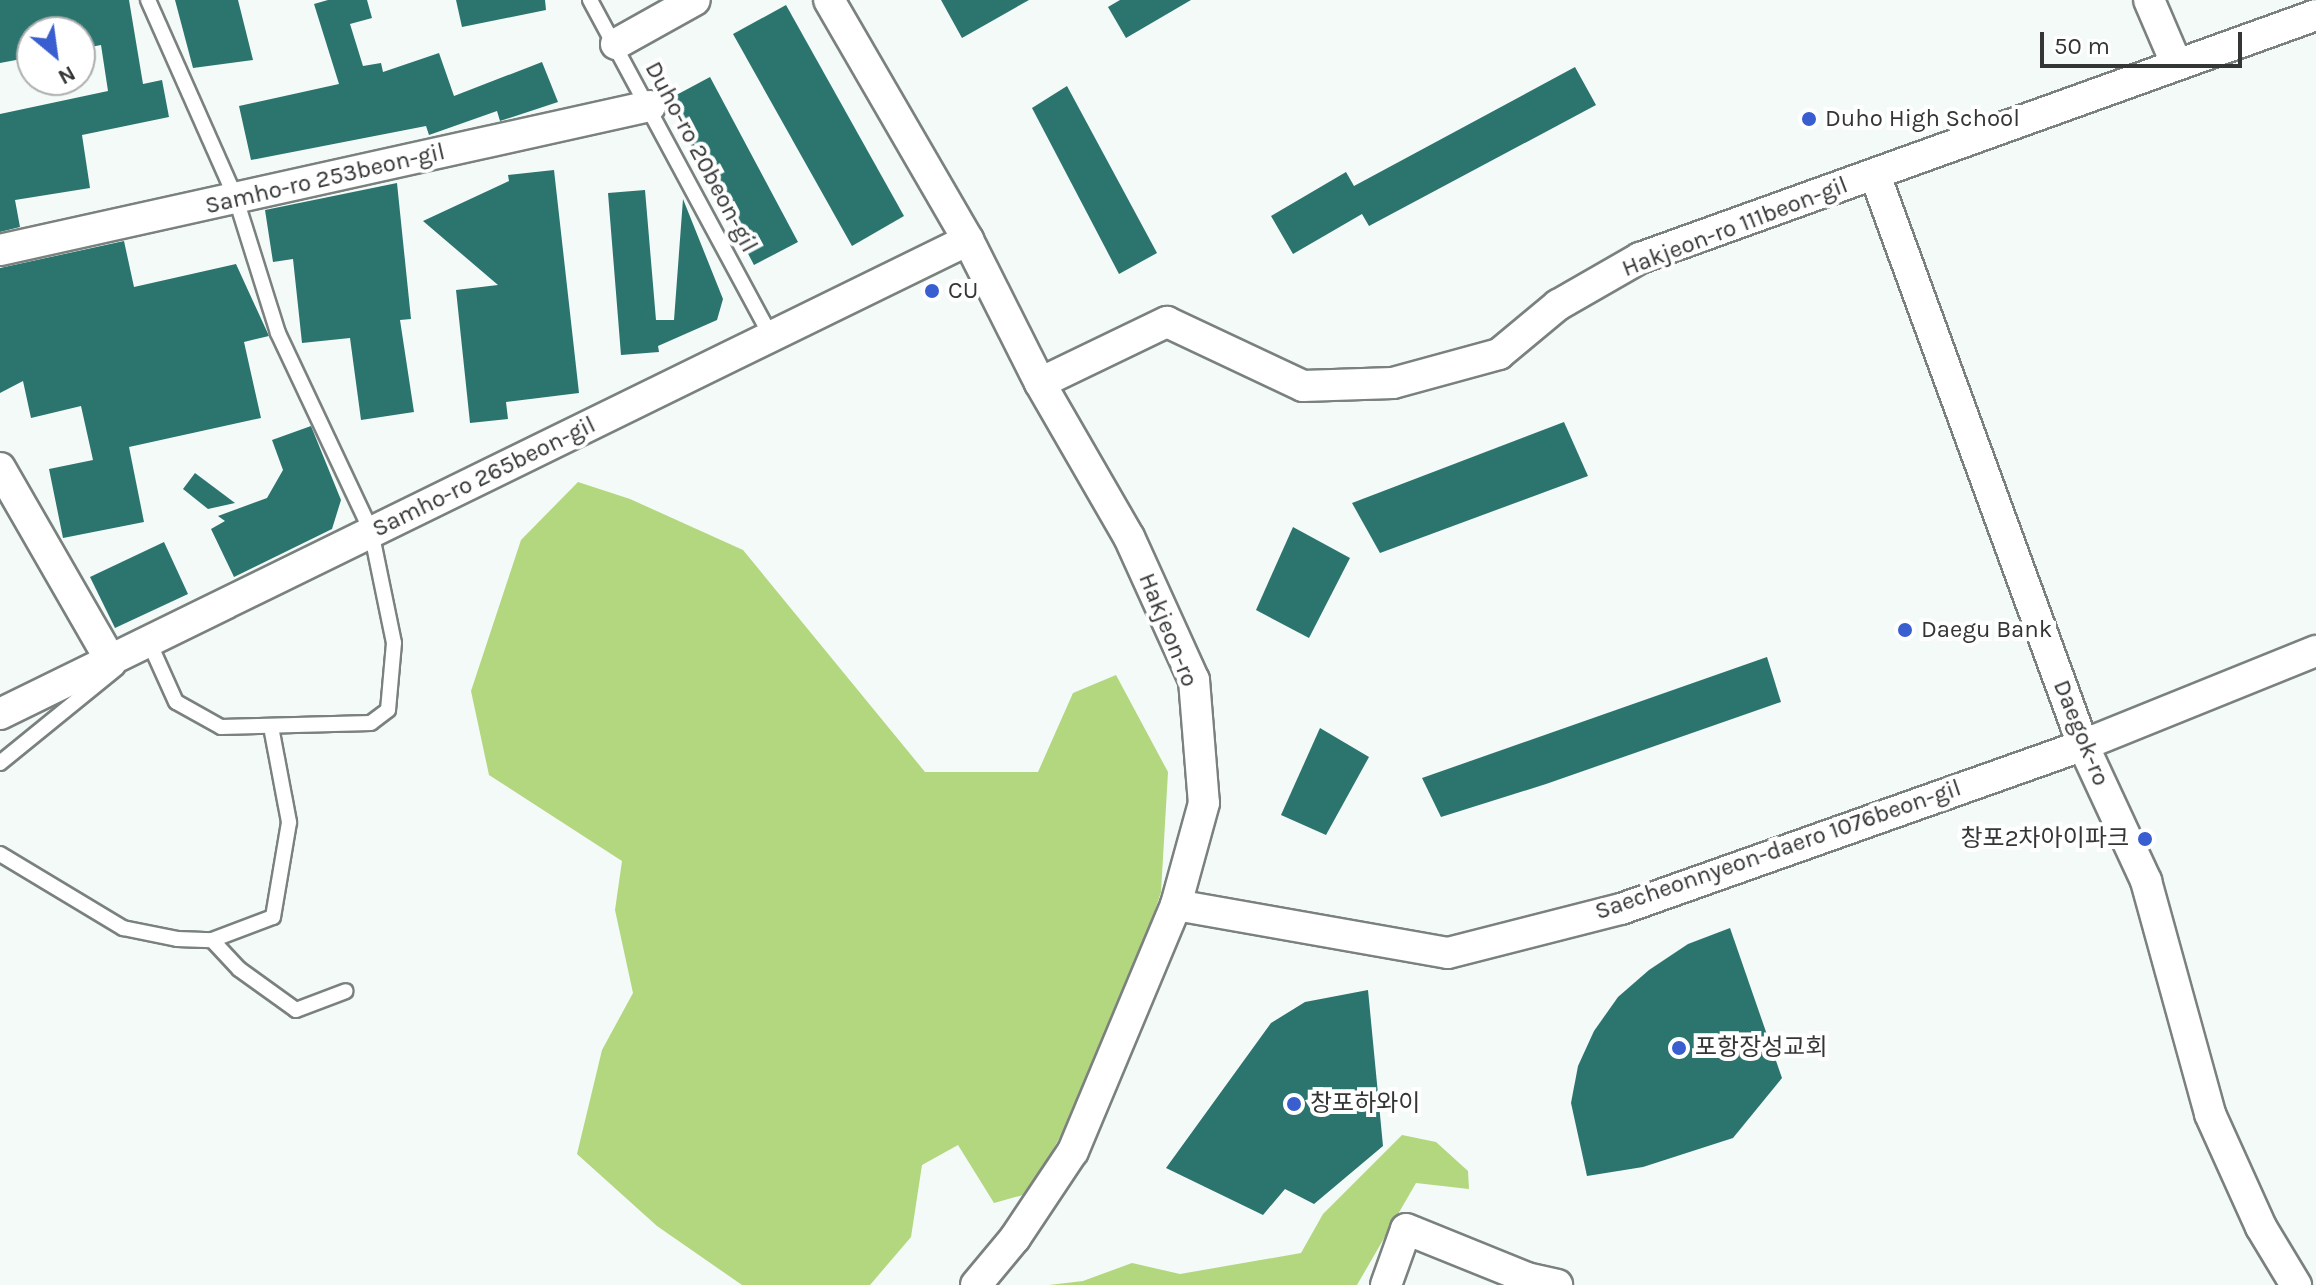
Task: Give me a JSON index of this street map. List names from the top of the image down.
{
  "streets": {
    "street": [
      "Samho-ro 253beon-gil",
      "Hakjeon-ro 111beon-gil",
      "Samho-ro 265beon-gil",
      "Hakjeon-ro",
      "Daegok-ro",
      "Saecheonnyeon-daero 1076beon-gil"
    ],
    "lane": ["Duho-ro 20beon-gil"]
  },
  "crossings": [
    ["Duho-ro 20beon-gil", "Samho-ro 253beon-gil"],
    ["Duho-ro 20beon-gil", "Samho-ro 265beon-gil"],
    ["Hakjeon-ro 111beon-gil", "Hakjeon-ro"],
    ["Hakjeon-ro 111beon-gil", "Daegok-ro"],
    ["Samho-ro 265beon-gil", "Hakjeon-ro"],
    ["Hakjeon-ro", "Saecheonnyeon-daero 1076beon-gil"],
    ["Daegok-ro", "Saecheonnyeon-daero 1076beon-gil"]
  ],
  "places": [
    "Duho High School",
    "CU",
    "Daegu Bank",
    "창포2차아이파크",
    "포항장성교회",
    "창포하와이"
  ],
  "scale_bar": "50 m",
  "north": "bottom right"
}
